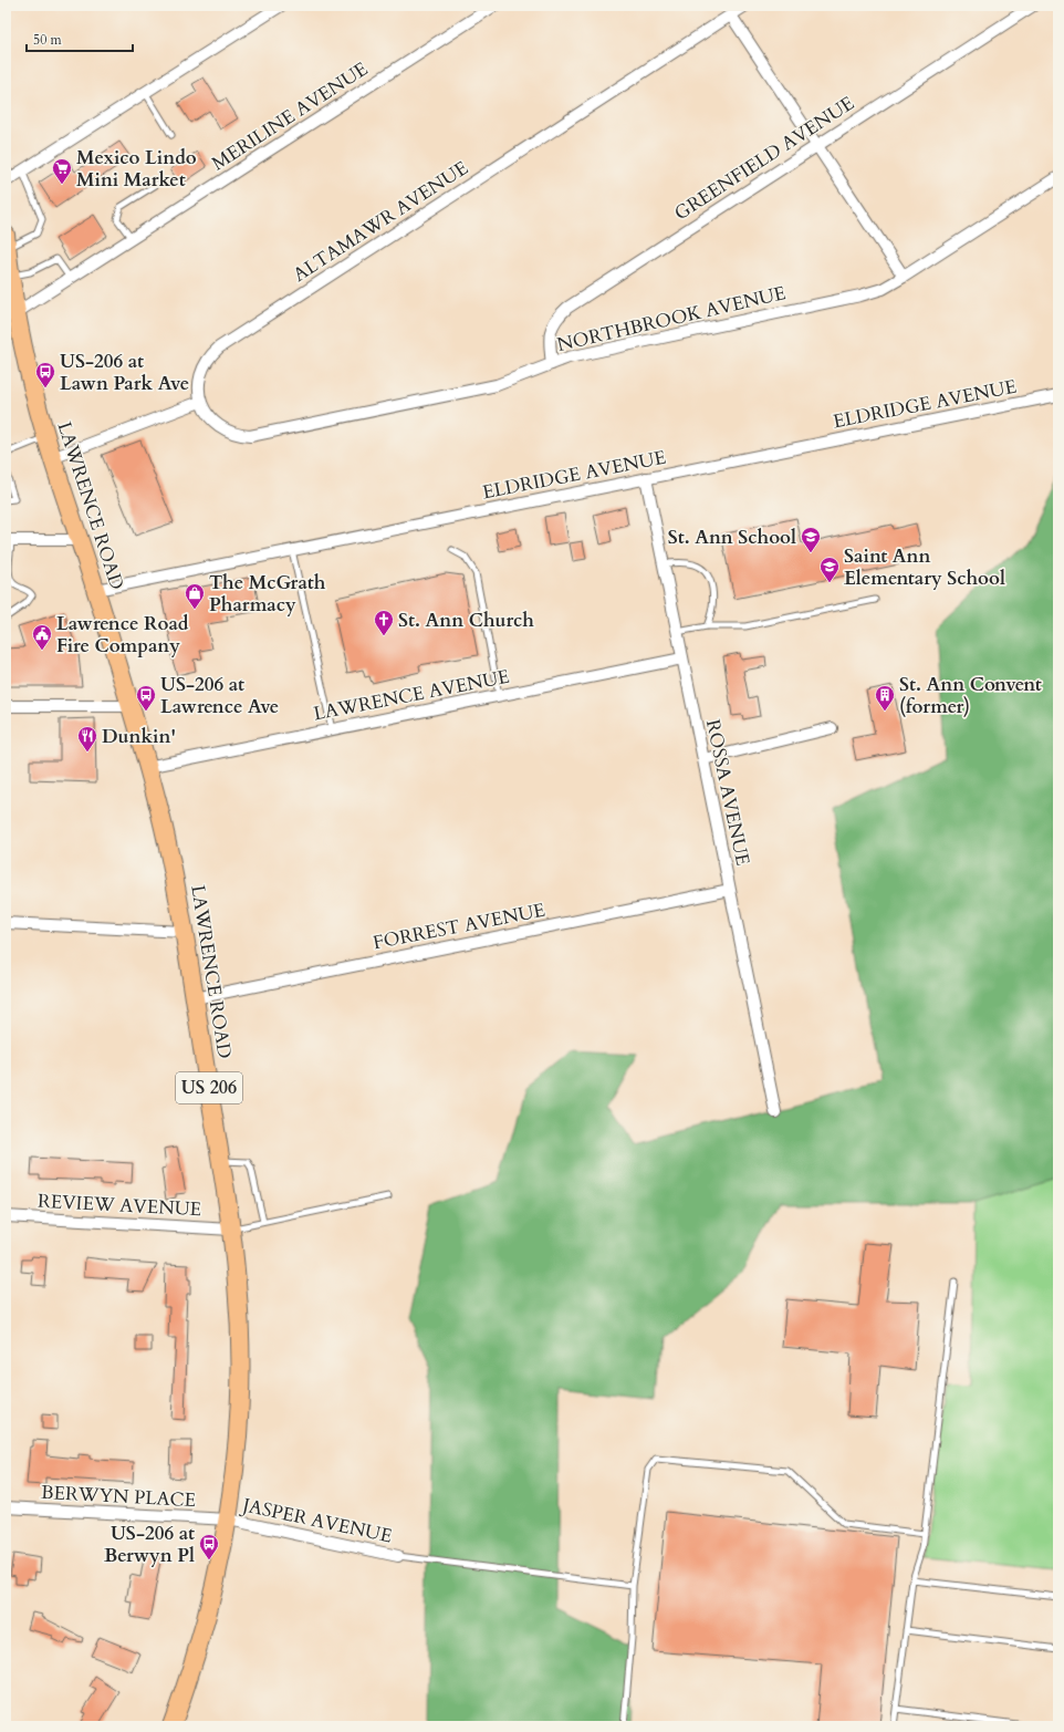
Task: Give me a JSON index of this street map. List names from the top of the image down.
{
  "streets": {
    "main road": ["LAWRENCE ROAD", "US 206"],
    "street": [
      "MERILINE AVENUE",
      "GREENFIELD AVENUE",
      "ALTAMAWR AVENUE",
      "NORTHBROOK AVENUE",
      "ELDRIDGE AVENUE",
      "LAWRENCE AVENUE",
      "ROSSA AVENUE",
      "FORREST AVENUE",
      "REVIEW AVENUE",
      "BERWYN PLACE",
      "JASPER AVENUE"
    ]
  },
  "crossings": [
    ["MERILINE AVENUE", "LAWRENCE ROAD"],
    ["GREENFIELD AVENUE", "NORTHBROOK AVENUE"],
    ["ALTAMAWR AVENUE", "NORTHBROOK AVENUE"],
    ["ELDRIDGE AVENUE", "LAWRENCE ROAD"],
    ["ELDRIDGE AVENUE", "ROSSA AVENUE"],
    ["LAWRENCE ROAD", "LAWRENCE AVENUE"],
    ["LAWRENCE ROAD", "FORREST AVENUE"],
    ["LAWRENCE ROAD", "REVIEW AVENUE"],
    ["LAWRENCE ROAD", "BERWYN PLACE"],
    ["LAWRENCE ROAD", "JASPER AVENUE"],
    ["LAWRENCE AVENUE", "ROSSA AVENUE"],
    ["ROSSA AVENUE", "FORREST AVENUE"],
    ["BERWYN PLACE", "JASPER AVENUE"]
  ],
  "places": {
    "supermarket": ["Mexico Lindo Mini Market"],
    "bus stop": ["US-206 at Lawn Park Ave", "US-206 at Lawrence Ave", "US-206 at Berwyn Pl"],
    "school or university": ["St. Ann School", "Saint Ann Elementary School"],
    "shop": ["The McGrath Pharmacy"],
    "church": ["St. Ann Church"],
    "public building": ["Lawrence Road Fire Company"],
    "building": ["St. Ann Convent (former)"],
    "restaurant": ["Dunkin'"]
  },
  "scale_bar": "50 m"
}
